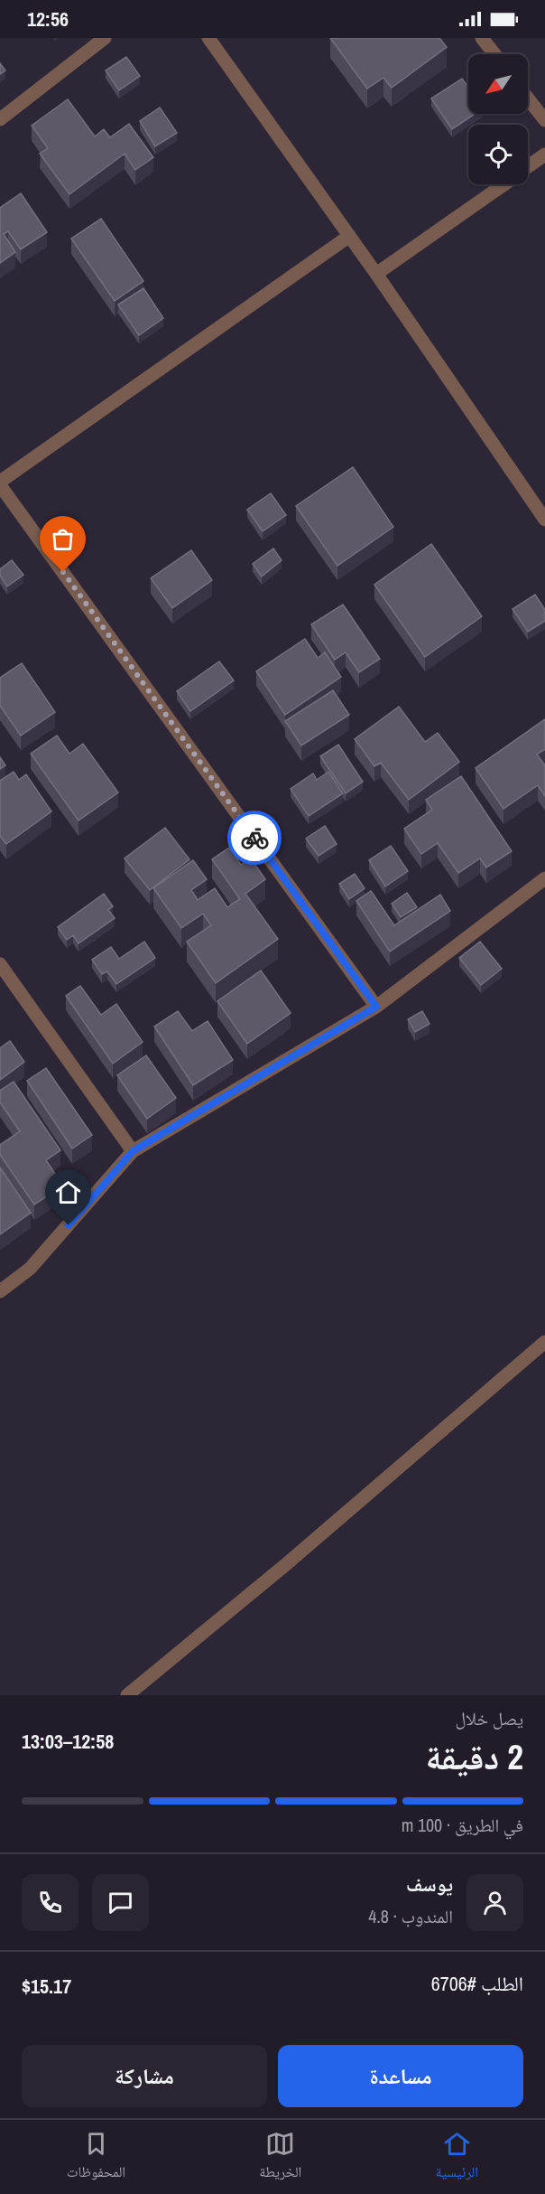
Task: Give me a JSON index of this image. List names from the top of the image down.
{
  "north": "bottom left",
  "page": {
    "status": "12:56",
    "heading": ["2 دقيقة", "يصل خلال", "12:58–13:03"],
    "panel": [
      "يوسف",
      "المندوب · 4.8",
      "الطلب #6706",
      "$15.17"
    ],
    "bar": "في الطريق · 100 m",
    "buttons": ["مساعدة", "مشاركة"],
    "tabs": ["الرئيسية", "الخريطة", "المحفوظات"]
  }
}
